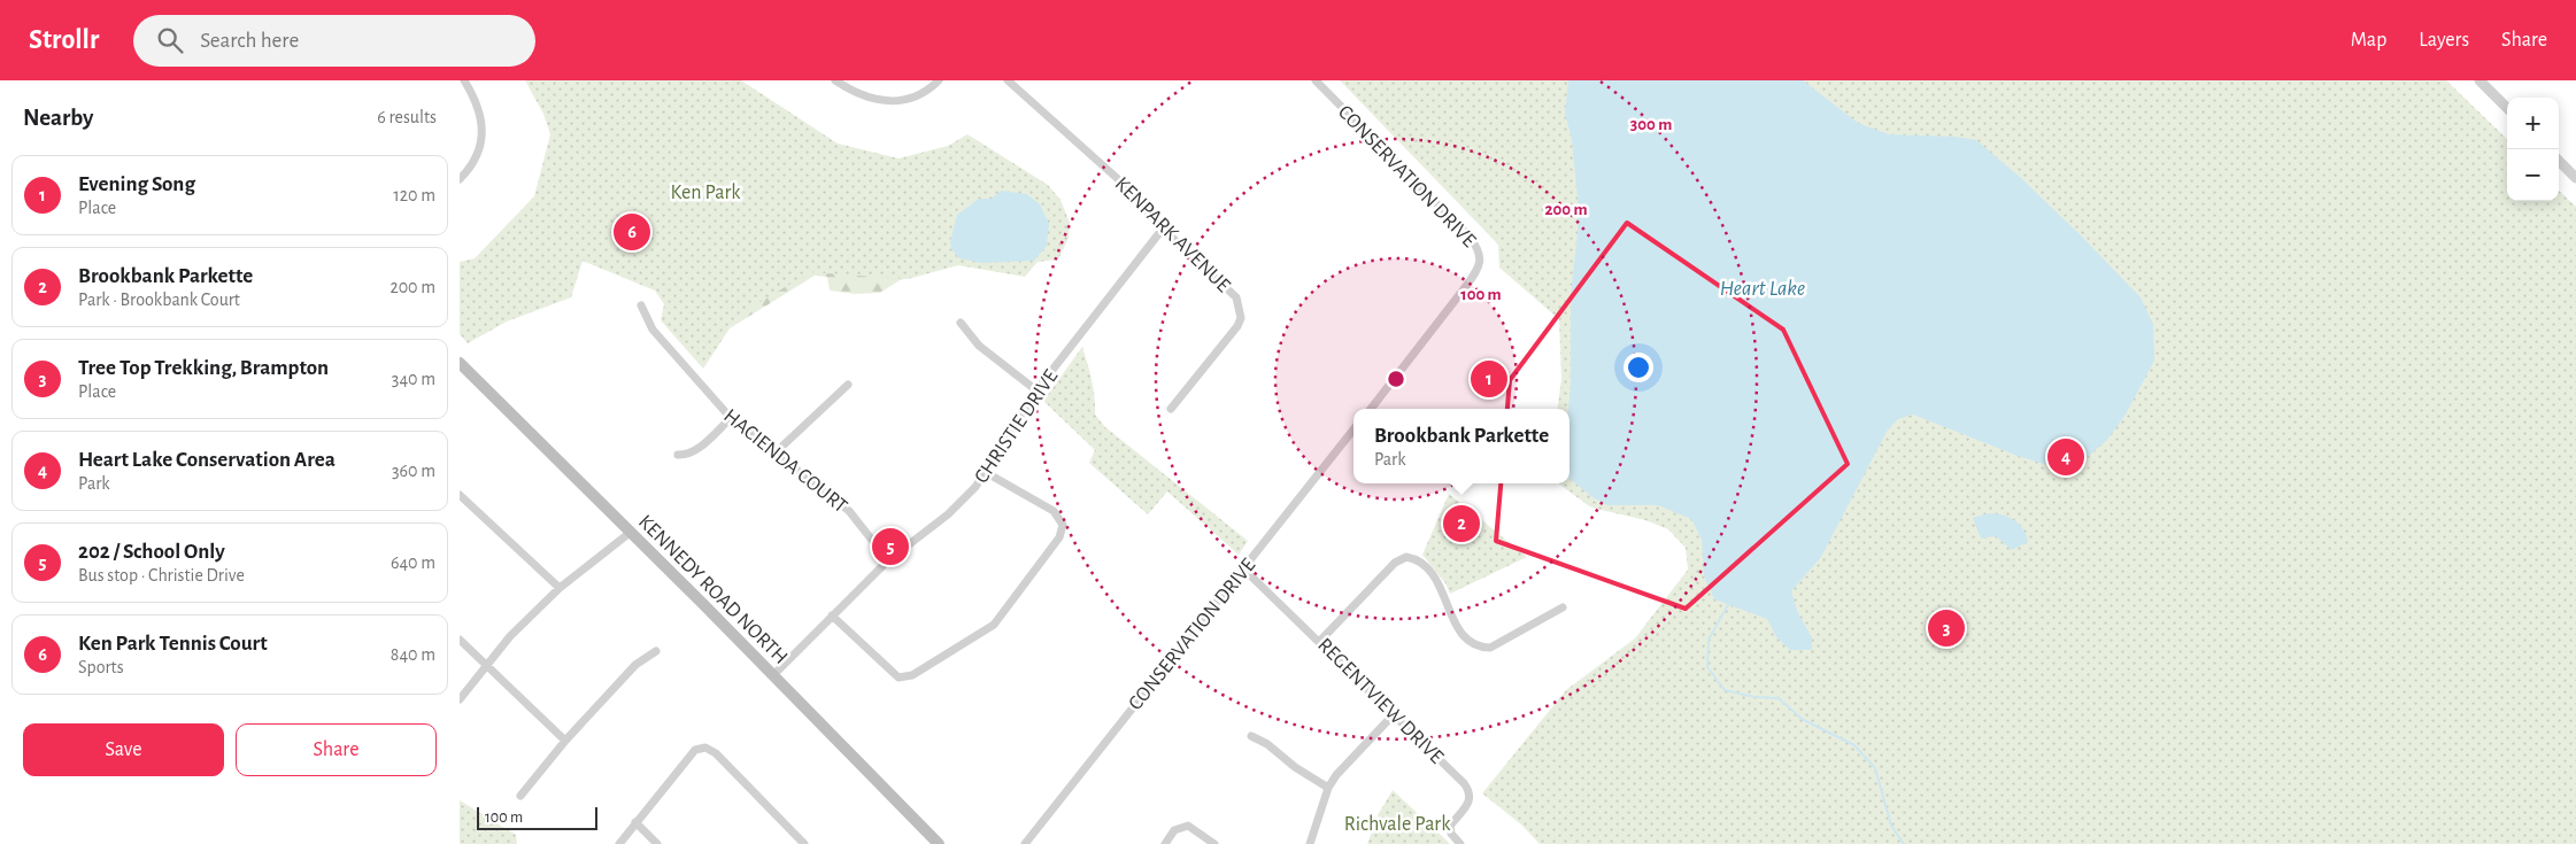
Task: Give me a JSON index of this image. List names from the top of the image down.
{
  "streets": {
    "main road": ["KENNEDY ROAD NORTH"],
    "street": [
      "CONSERVATION DRIVE",
      "KENPARK AVENUE",
      "CHRISTIE DRIVE",
      "HACIENDA COURT",
      "REGENTVIEW DRIVE"
    ]
  },
  "crossings": [
    ["CONSERVATION DRIVE", "REGENTVIEW DRIVE"],
    ["KENPARK AVENUE", "CHRISTIE DRIVE"],
    ["CHRISTIE DRIVE", "HACIENDA COURT"],
    ["CHRISTIE DRIVE", "KENNEDY ROAD NORTH"]
  ],
  "water": ["Heart Lake"],
  "parks": ["Ken Park", "Richvale Park"],
  "scale_bar": "100 m",
  "page": {
    "header": "Strollr",
    "search": "Search here",
    "nav": ["Map", "Layers", "Share"],
    "heading": ["Nearby", "6 results"],
    "map_buttons": ["+", "−"],
    "list": [
      {
        "mark": "1",
        "name": "Evening Song",
        "note": "Place",
        "value": "120 m"
      },
      {
        "mark": "2",
        "name": "Brookbank Parkette",
        "note": "Park · Brookbank Court",
        "value": "200 m"
      },
      {
        "mark": "3",
        "name": "Tree Top Trekking, Brampton",
        "note": "Place",
        "value": "340 m"
      },
      {
        "mark": "4",
        "name": "Heart Lake Conservation Area",
        "note": "Park",
        "value": "360 m"
      },
      {
        "mark": "5",
        "name": "202 / School Only",
        "note": "Bus stop · Christie Drive",
        "value": "640 m"
      },
      {
        "mark": "6",
        "name": "Ken Park Tennis Court",
        "note": "Sports",
        "value": "840 m"
      }
    ],
    "pins": [
      "6",
      "1",
      "4",
      "2",
      "5",
      "3"
    ],
    "popup": ["Brookbank Parkette", "Park"],
    "buttons": ["Save", "Share"],
    "scale": "100 m"
  },
  "rings": ["300 m", "200 m", "100 m"]
}
